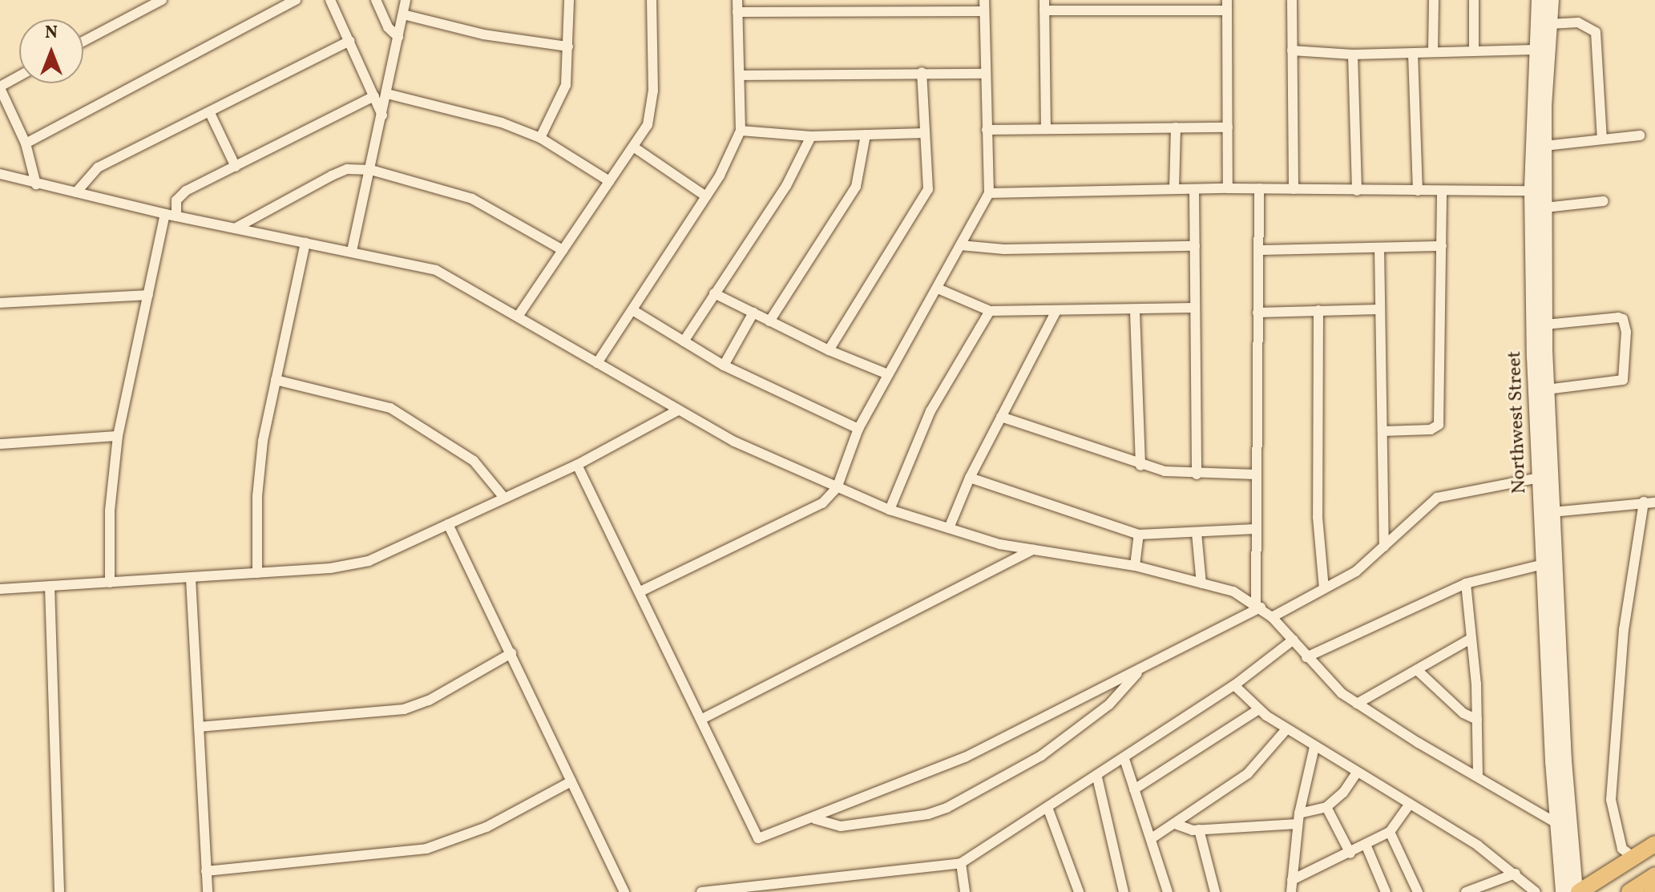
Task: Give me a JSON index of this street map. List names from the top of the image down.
{
  "streets": {
    "main road": ["Northwest Street"]
  },
  "north": "top"
}
